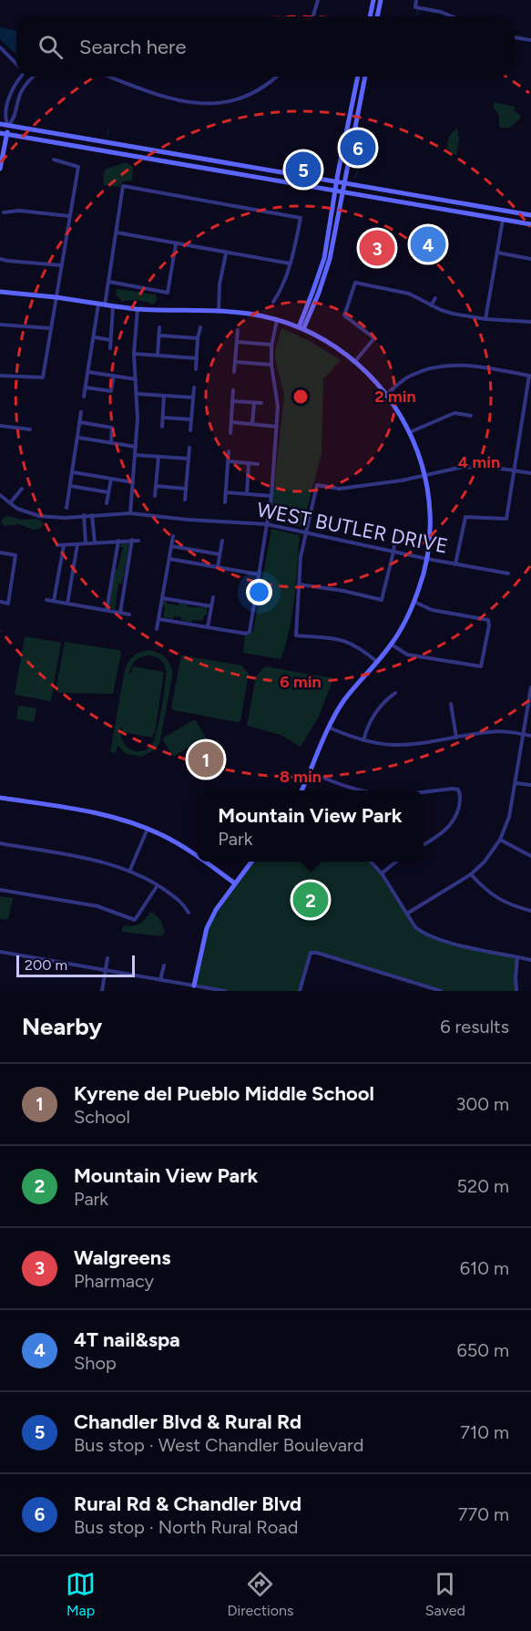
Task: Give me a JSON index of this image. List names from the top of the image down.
{
  "streets": {
    "street": ["WEST BUTLER DRIVE"]
  },
  "scale_bar": "200 m",
  "page": {
    "search": "Search here",
    "pins": [
      "6",
      "5",
      "4",
      "3",
      "1",
      "2"
    ],
    "popup": ["Mountain View Park", "Park"],
    "scale": "200 m",
    "heading": ["Nearby", "6 results"],
    "list": [
      {
        "mark": "1",
        "name": "Kyrene del Pueblo Middle School",
        "note": "School",
        "value": "300 m"
      },
      {
        "mark": "2",
        "name": "Mountain View Park",
        "note": "Park",
        "value": "520 m"
      },
      {
        "mark": "3",
        "name": "Walgreens",
        "note": "Pharmacy",
        "value": "610 m"
      },
      {
        "mark": "4",
        "name": "4T nail&spa",
        "note": "Shop",
        "value": "650 m"
      },
      {
        "mark": "5",
        "name": "Chandler Blvd & Rural Rd",
        "note": "Bus stop · West Chandler Boulevard",
        "value": "710 m"
      },
      {
        "mark": "6",
        "name": "Rural Rd & Chandler Blvd",
        "note": "Bus stop · North Rural Road",
        "value": "770 m"
      }
    ],
    "nav": ["Map", "Directions", "Saved"]
  },
  "rings": [
    "2 min",
    "4 min",
    "6 min",
    "8 min"
  ]
}
